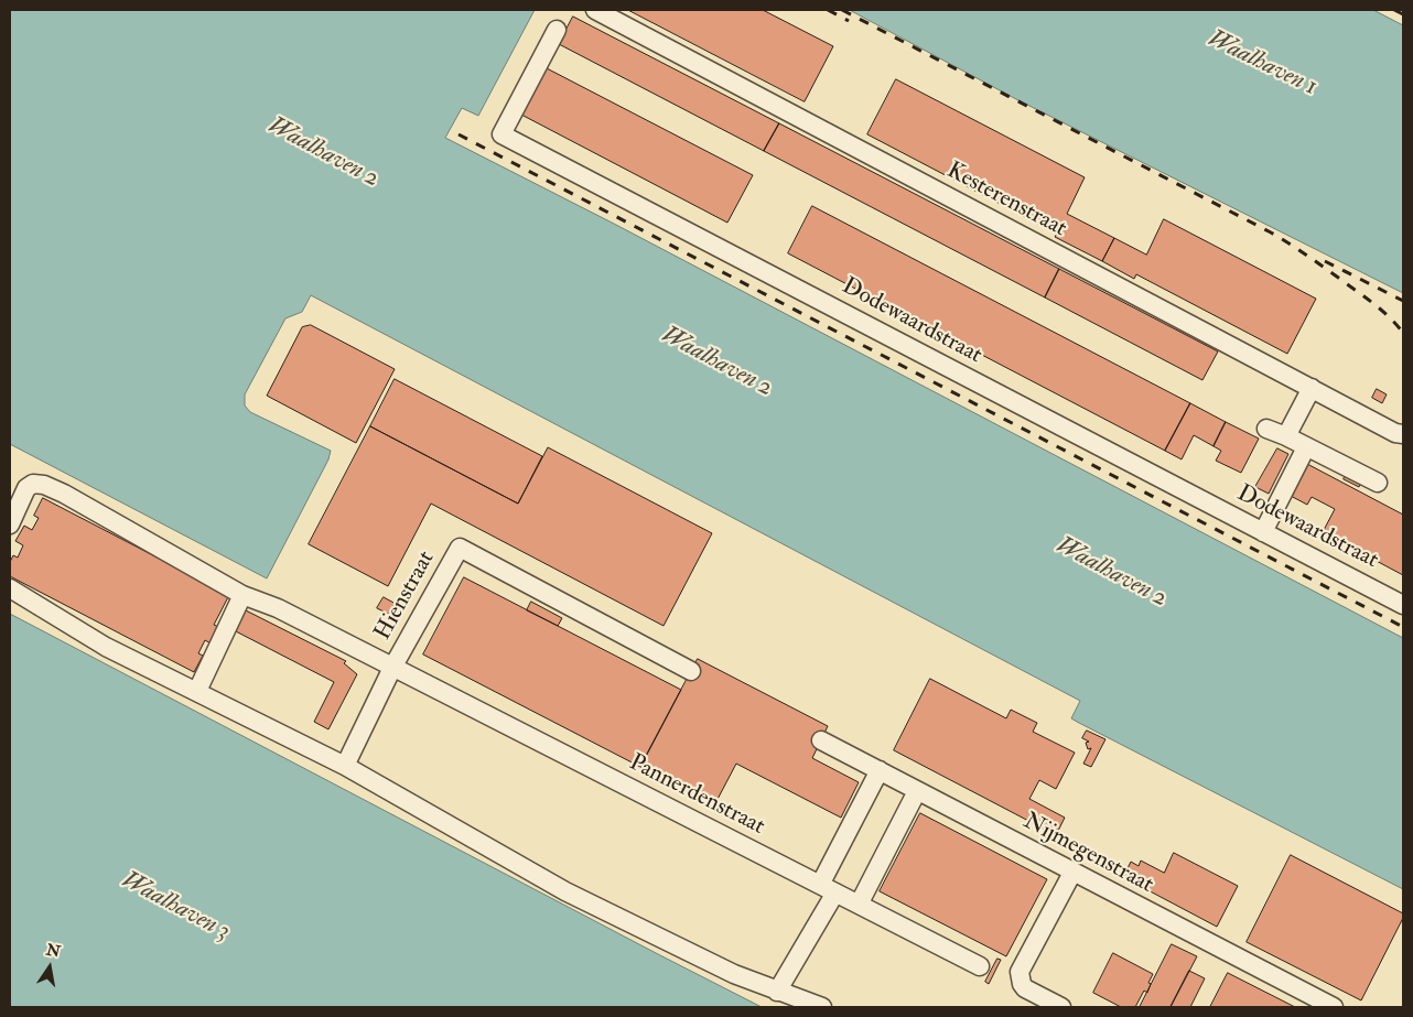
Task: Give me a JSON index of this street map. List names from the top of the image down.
{
  "streets": {
    "street": [
      "Kesterenstraat",
      "Dodewaardstraat",
      "Hienstraat",
      "Pannerdenstraat",
      "Nijmegenstraat"
    ]
  },
  "crossings": [
    ["Hienstraat", "Pannerdenstraat"]
  ],
  "water": ["Waalhaven 1", "Waalhaven 2", "Waalhaven 3"],
  "north": "top"
}
